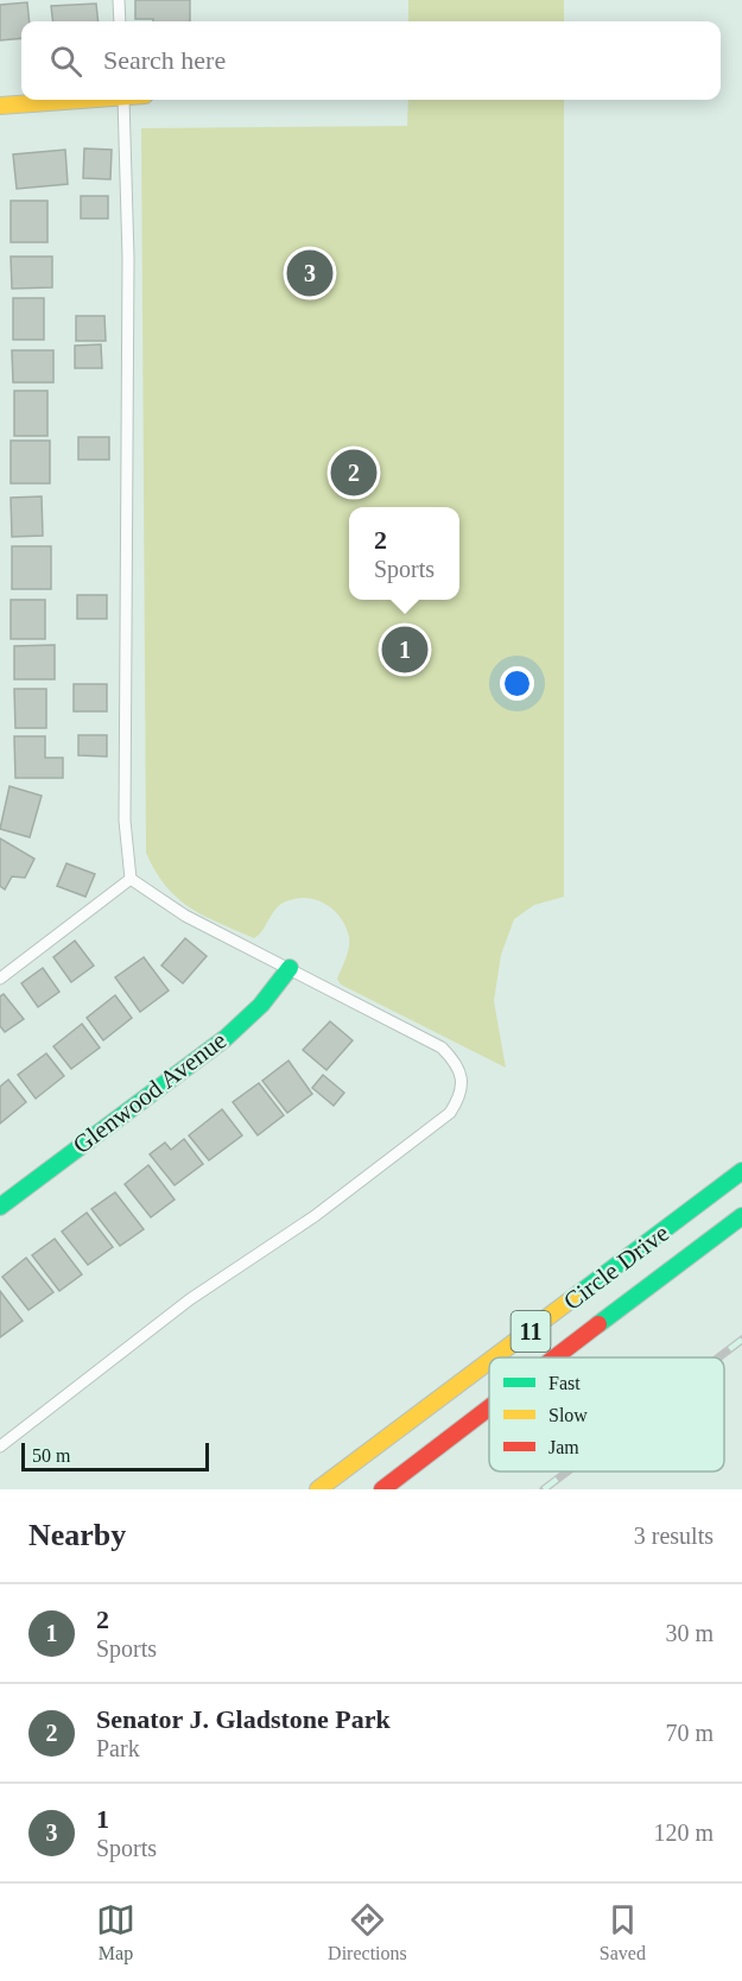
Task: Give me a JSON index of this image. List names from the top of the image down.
{
  "streets": {
    "main road": ["Glenwood Avenue", "Circle Drive", "11"]
  },
  "legend": ["Fast", "Slow", "Jam"],
  "scale_bar": "50 m",
  "page": {
    "search": "Search here",
    "pins": ["3", "2", "1"],
    "popup": ["2", "Sports"],
    "scale": "50 m",
    "heading": ["Nearby", "3 results"],
    "list": [
      {
        "mark": "1",
        "name": "2",
        "note": "Sports",
        "value": "30 m"
      },
      {
        "mark": "2",
        "name": "Senator J. Gladstone Park",
        "note": "Park",
        "value": "70 m"
      },
      {
        "mark": "3",
        "name": "1",
        "note": "Sports",
        "value": "120 m"
      }
    ],
    "nav": ["Map", "Directions", "Saved"]
  }
}
